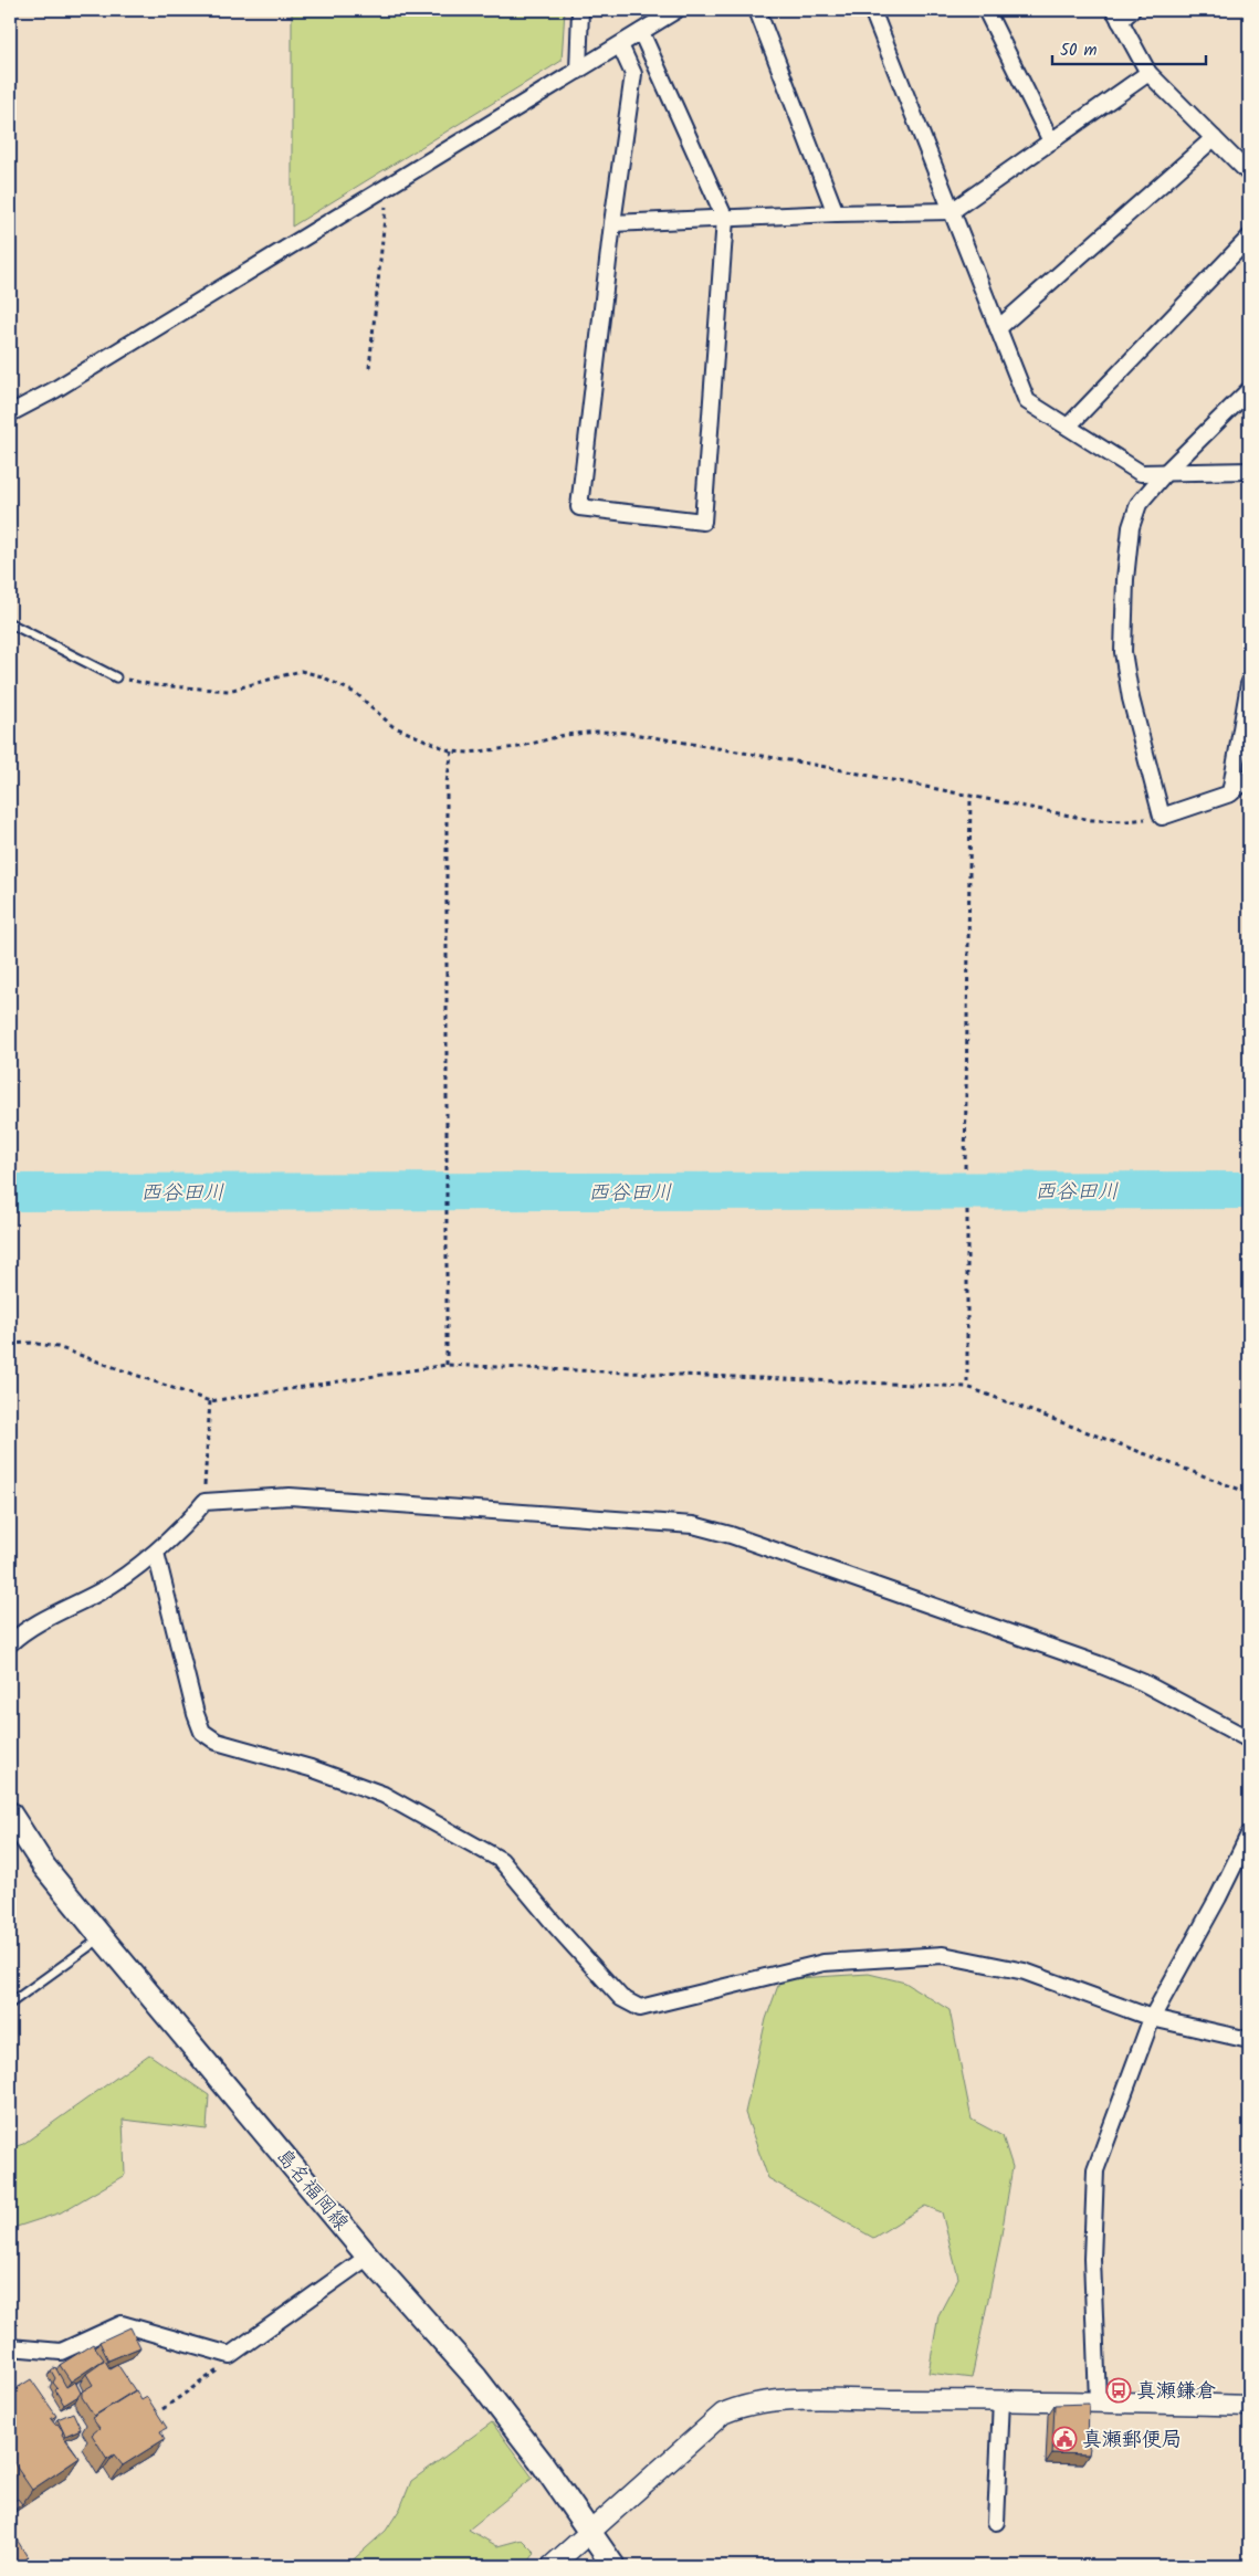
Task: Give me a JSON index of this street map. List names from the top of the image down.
{
  "streets": {
    "main road": ["島名福岡線"]
  },
  "water": ["西谷田川"],
  "places": {
    "bus stop": ["真瀬鎌倉"],
    "public building": ["真瀬郵便局"]
  },
  "scale_bar": "50 m"
}
